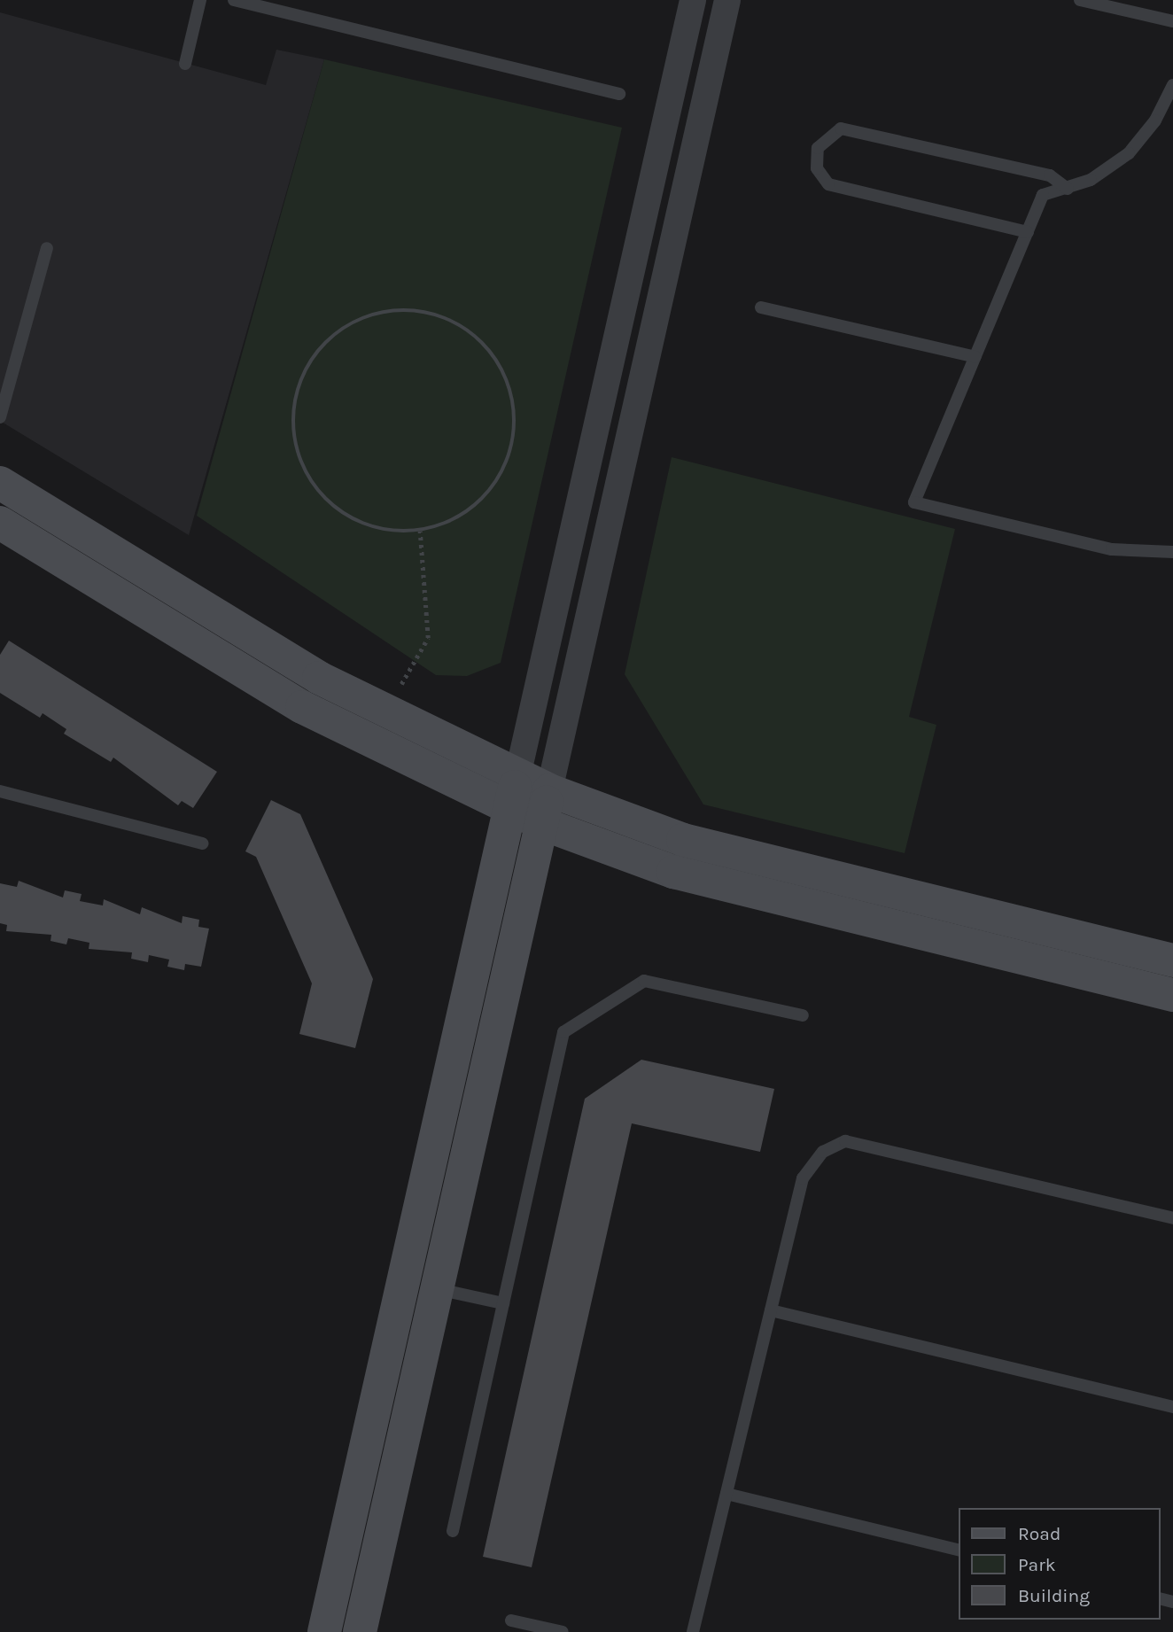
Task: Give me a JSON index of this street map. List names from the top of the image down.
{
  "legend": ["Road", "Park", "Building"]
}
